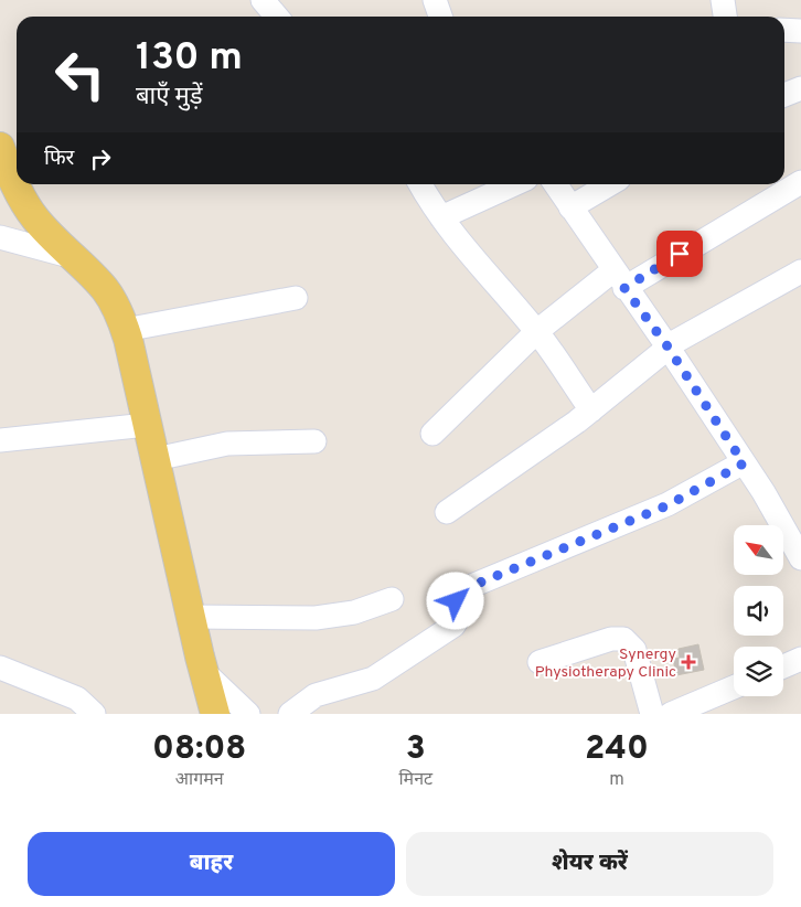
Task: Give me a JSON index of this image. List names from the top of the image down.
{
  "places": {
    "health": ["Synergy Physiotherapy Clinic"]
  },
  "north": "top left",
  "page": {
    "turn": ["130 m", "बाएँ मुड़ें"],
    "then": "फिर",
    "eta": [
      "08:08",
      "आगमन",
      "3",
      "मिनट",
      "240",
      "m"
    ],
    "buttons": ["बाहर", "शेयर करें"]
  }
}
